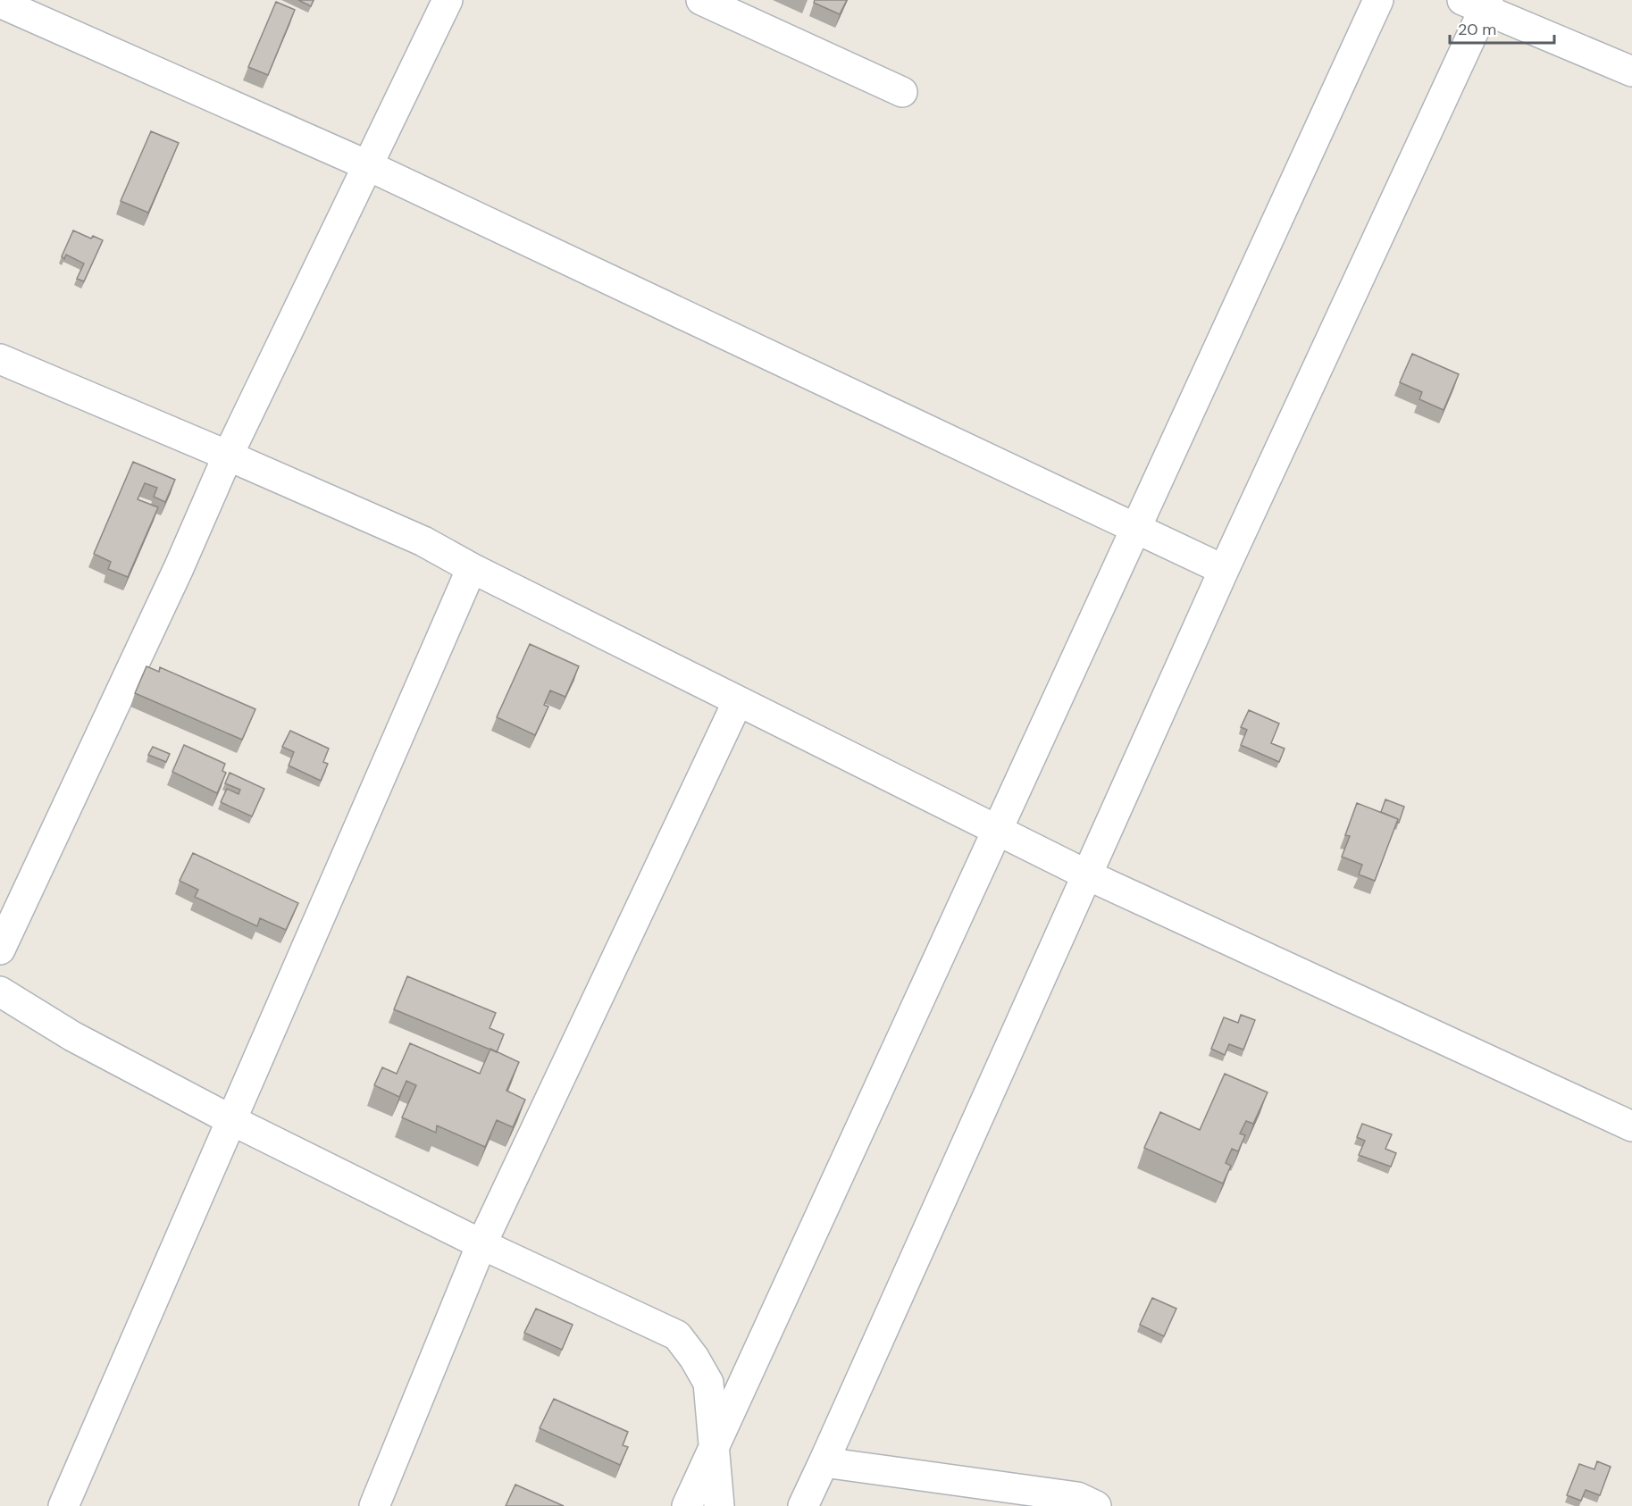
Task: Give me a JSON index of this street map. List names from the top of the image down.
{
  "scale_bar": "20 m"
}
